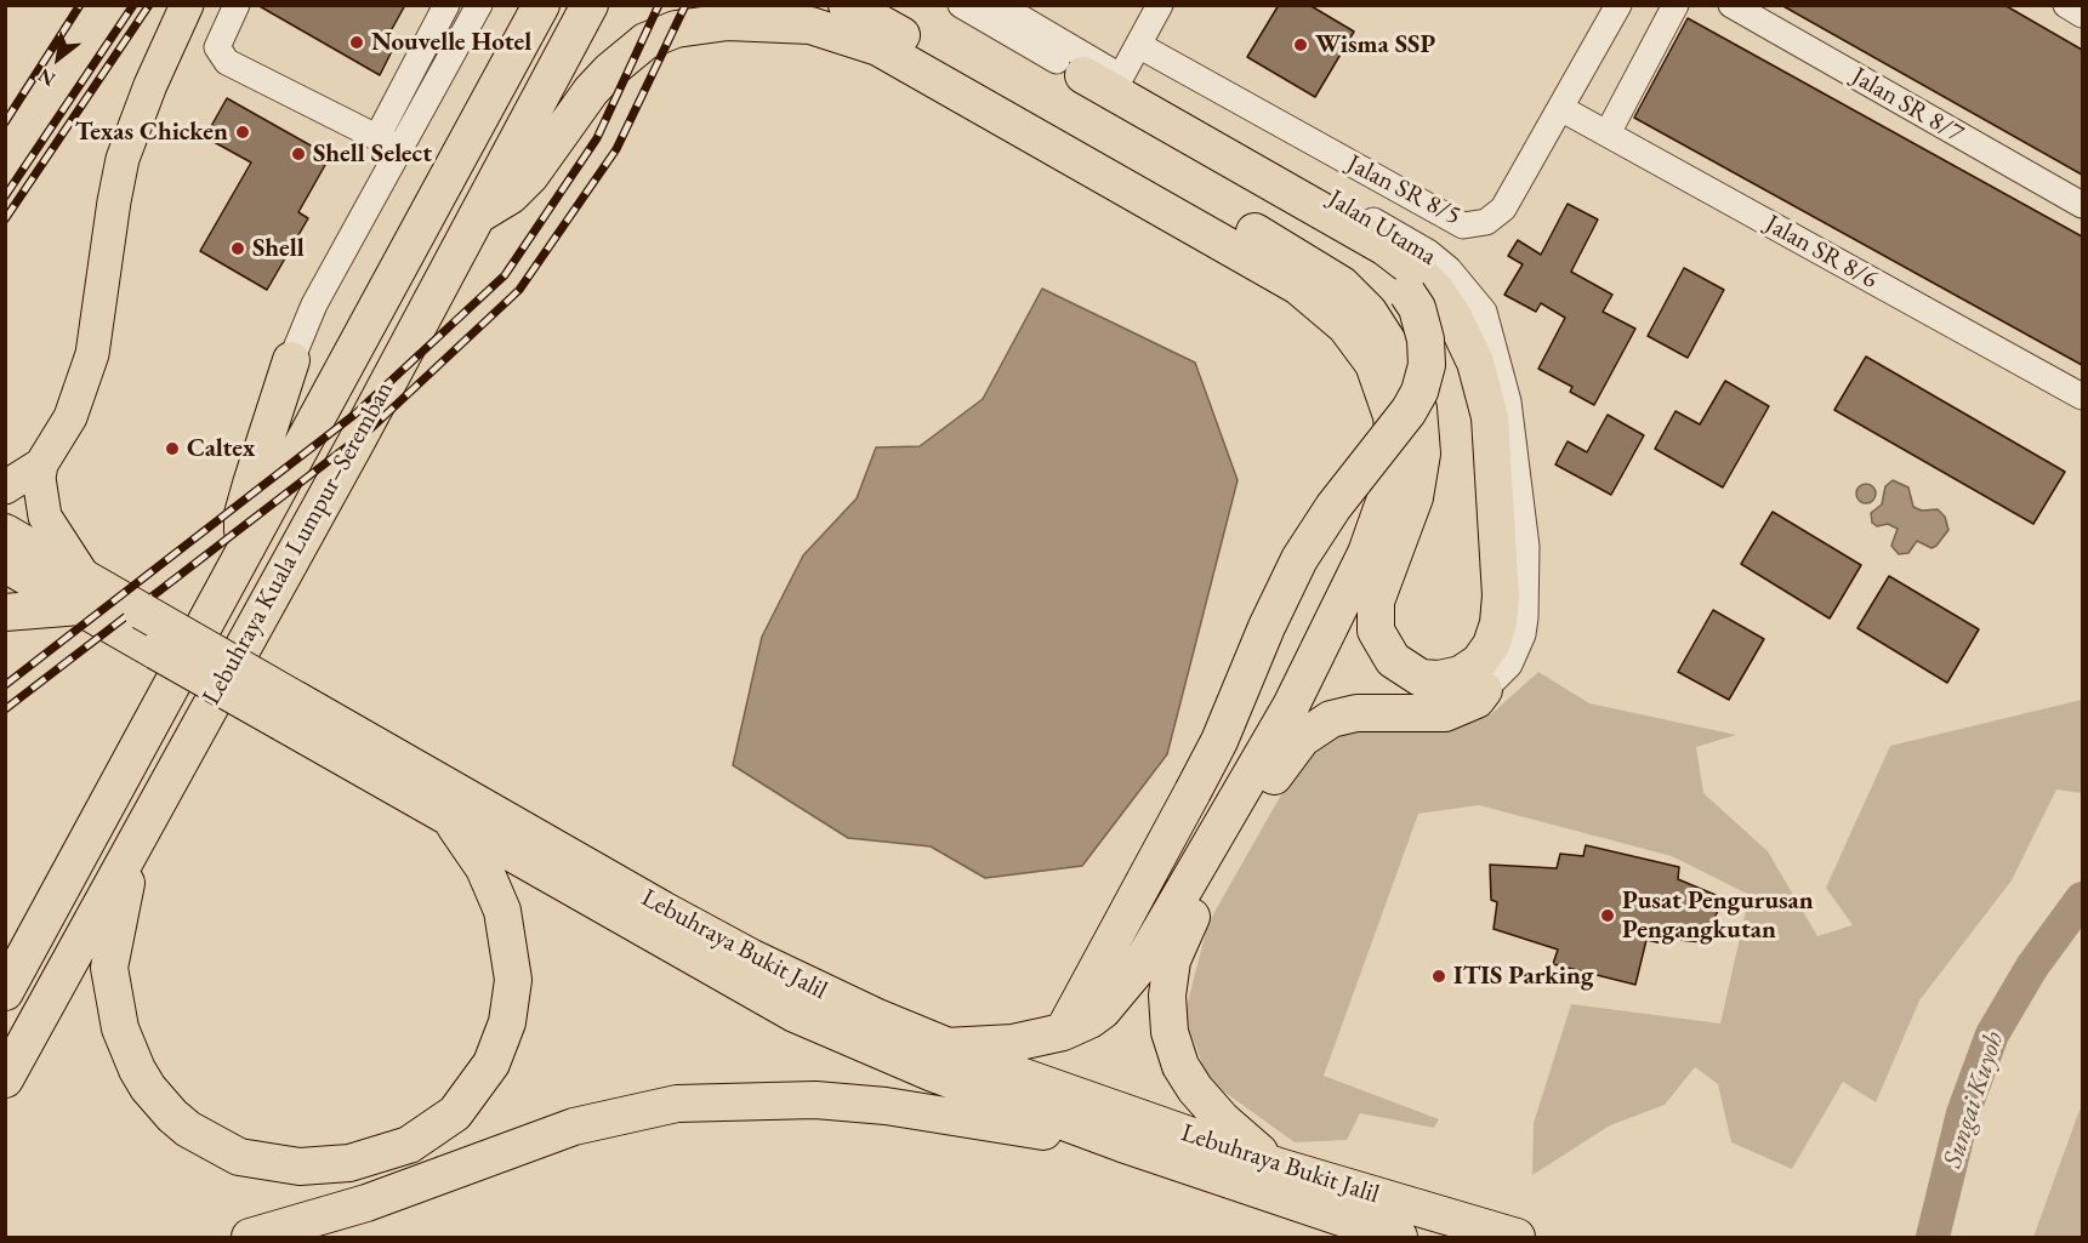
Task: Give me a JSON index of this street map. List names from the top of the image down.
{
  "streets": {
    "highway": ["Lebuhraya Kuala Lumpur–Seremban", "Lebuhraya Bukit Jalil"],
    "street": [
      "Jalan SR 8/7",
      "Jalan SR 8/5",
      "Jalan Utama",
      "Jalan SR 8/6"
    ]
  },
  "crossings": [
    ["Jalan SR 8/5", "Jalan SR 8/6"]
  ],
  "water": ["Sungai Kuyoh"],
  "places": [
    "Nouvelle Hotel",
    "Wisma SSP",
    "Texas Chicken",
    "Shell Select",
    "Shell",
    "Caltex",
    "Pusat Pengurusan Pengangkutan",
    "ITIS Parking"
  ],
  "north": "bottom left"
}
